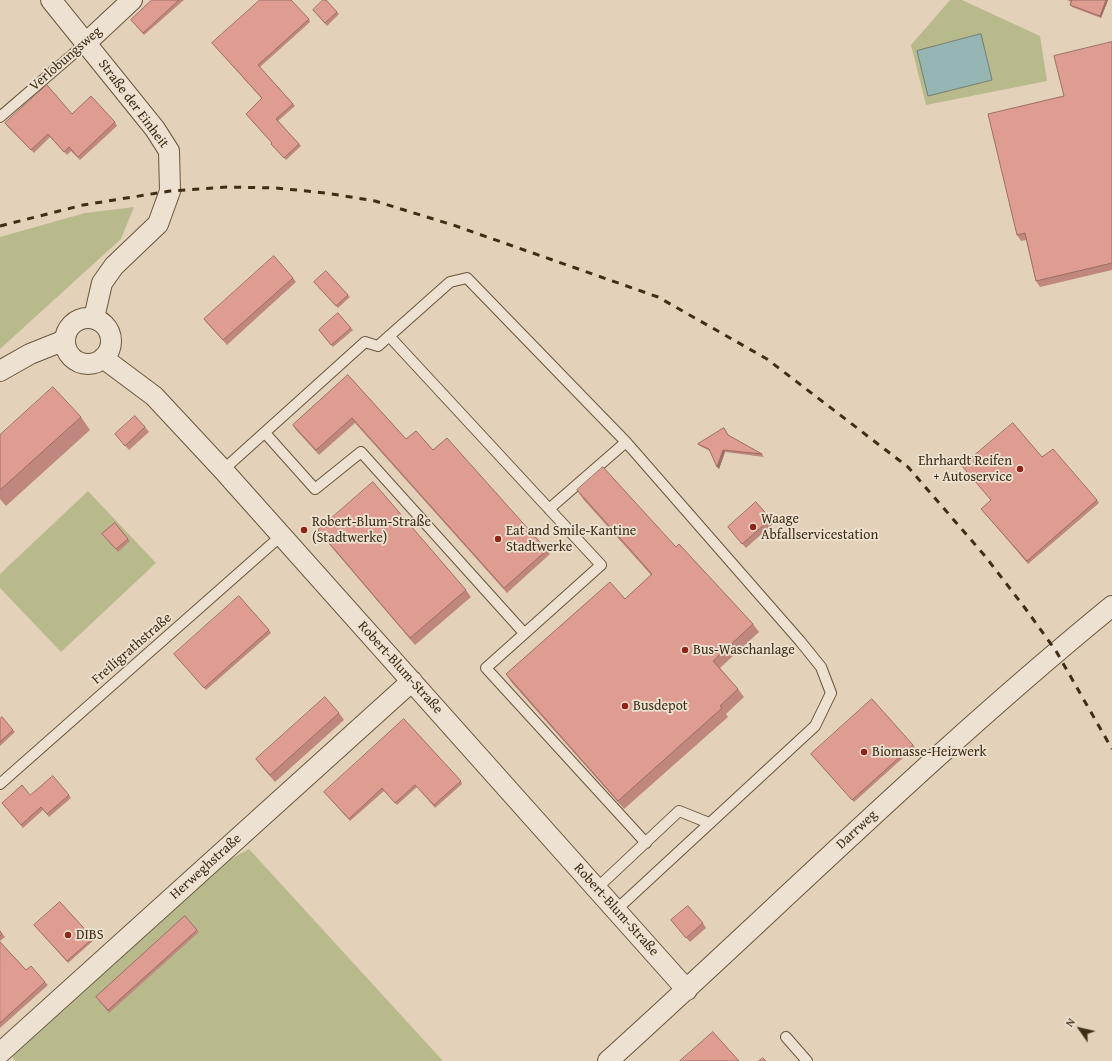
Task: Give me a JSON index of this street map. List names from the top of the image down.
{
  "streets": {
    "street": [
      "Verlobungsweg",
      "Straße der Einheit",
      "Robert-Blum-Straße",
      "Darrweg",
      "Herweghstraße"
    ],
    "lane": ["Freiligrathstraße"]
  },
  "crossings": [
    ["Verlobungsweg", "Straße der Einheit"],
    ["Straße der Einheit", "Robert-Blum-Straße"],
    ["Freiligrathstraße", "Robert-Blum-Straße"],
    ["Robert-Blum-Straße", "Darrweg"],
    ["Robert-Blum-Straße", "Herweghstraße"]
  ],
  "places": [
    "Ehrhardt Reifen + Autoservice",
    "Waage Abfallservicestation",
    "Robert-Blum-Straße (Stadtwerke)",
    "Eat and Smile-Kantine Stadtwerke",
    "Bus-Waschanlage",
    "Busdepot",
    "Biomasse-Heizwerk",
    "DIBS"
  ],
  "north": "top left"
}
